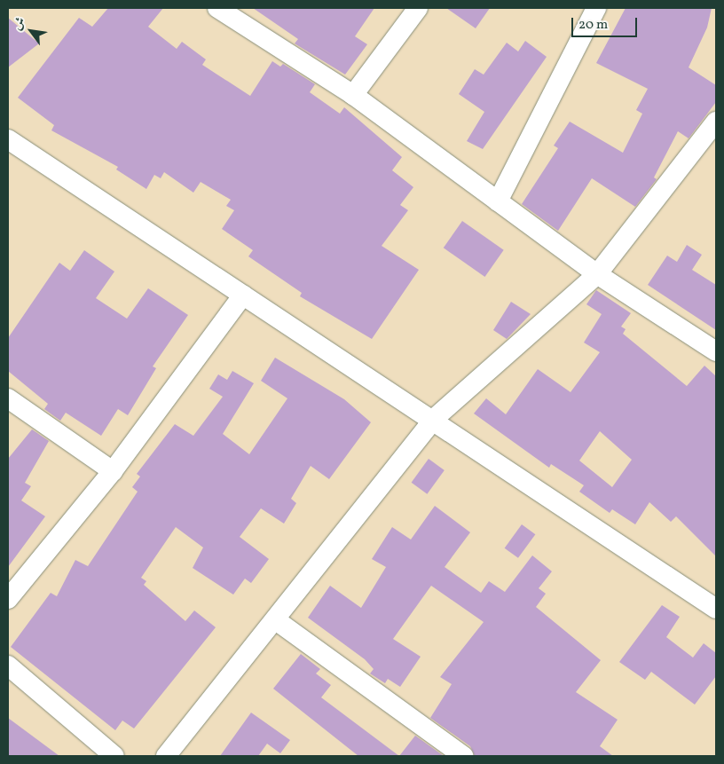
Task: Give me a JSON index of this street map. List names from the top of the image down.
{
  "scale_bar": "20 m",
  "north": "top left"
}
